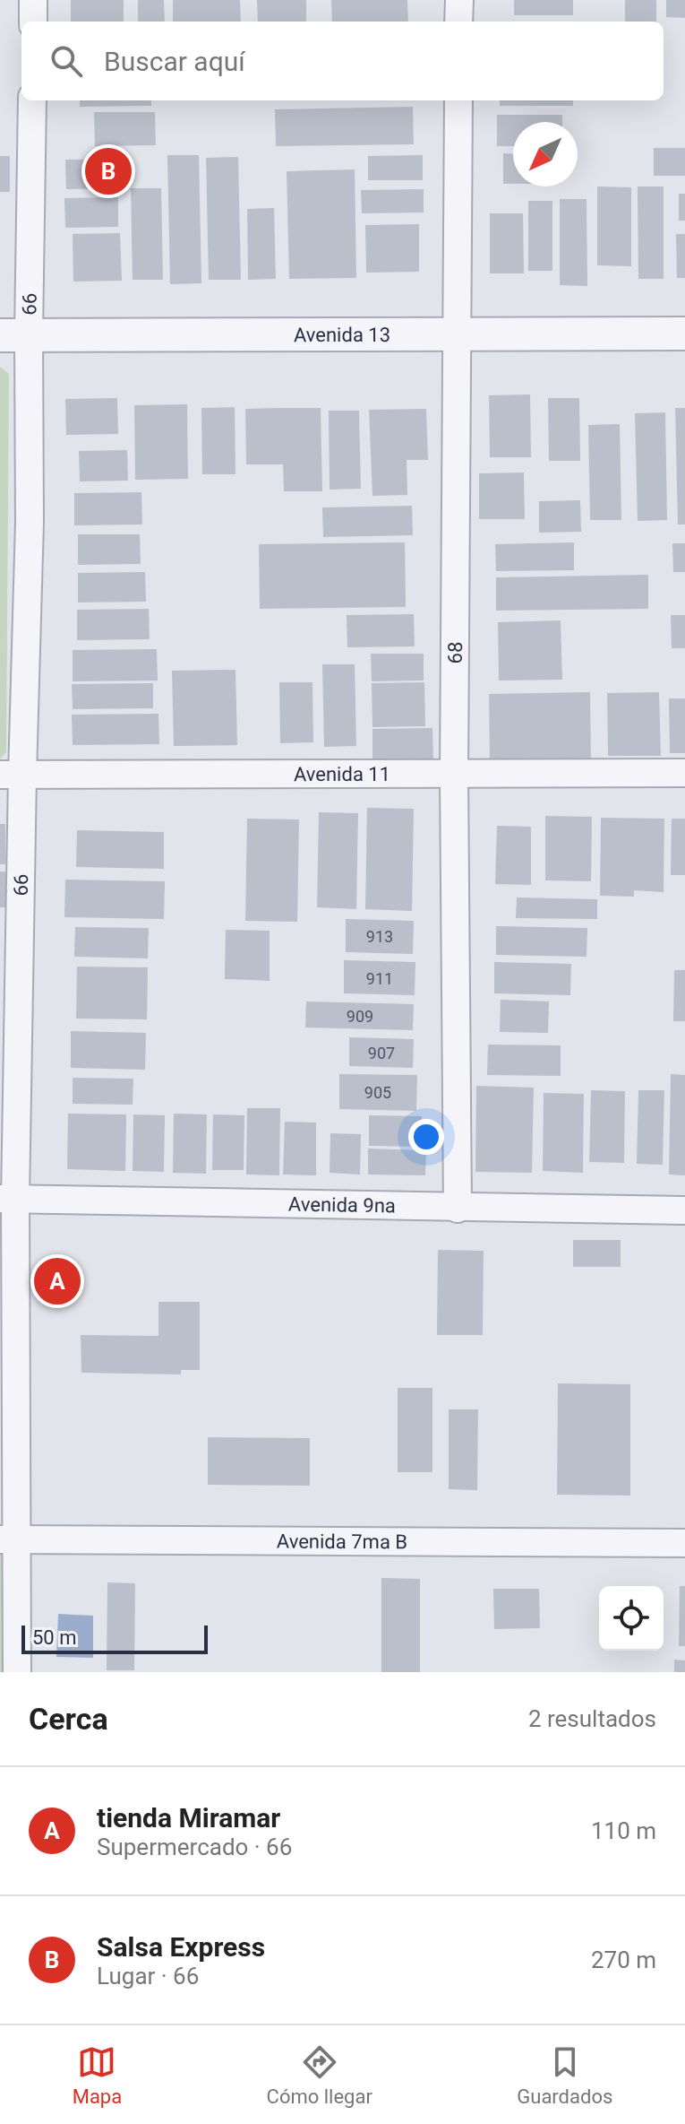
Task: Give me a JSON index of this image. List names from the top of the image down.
{
  "streets": {
    "street": [
      "66",
      "Avenida 13",
      "68",
      "Avenida 11",
      "Avenida 9na",
      "Avenida 7ma B"
    ]
  },
  "crossings": [
    ["66", "Avenida 13"],
    ["66", "Avenida 11"],
    ["66", "Avenida 9na"],
    ["66", "Avenida 7ma B"],
    ["Avenida 13", "68"],
    ["68", "Avenida 11"],
    ["68", "Avenida 9na"]
  ],
  "house_numbers": [
    "913",
    "911",
    "909",
    "907",
    "905"
  ],
  "scale_bar": "50 m",
  "north": "bottom left",
  "page": {
    "search": "Buscar aquí",
    "pins": ["B", "A"],
    "scale": "50 m",
    "heading": ["Cerca", "2 resultados"],
    "list": [
      {
        "mark": "A",
        "name": "tienda Miramar",
        "note": "Supermercado · 66",
        "value": "110 m"
      },
      {
        "mark": "B",
        "name": "Salsa Express",
        "note": "Lugar · 66",
        "value": "270 m"
      }
    ],
    "nav": ["Mapa", "Cómo llegar", "Guardados"]
  }
}
